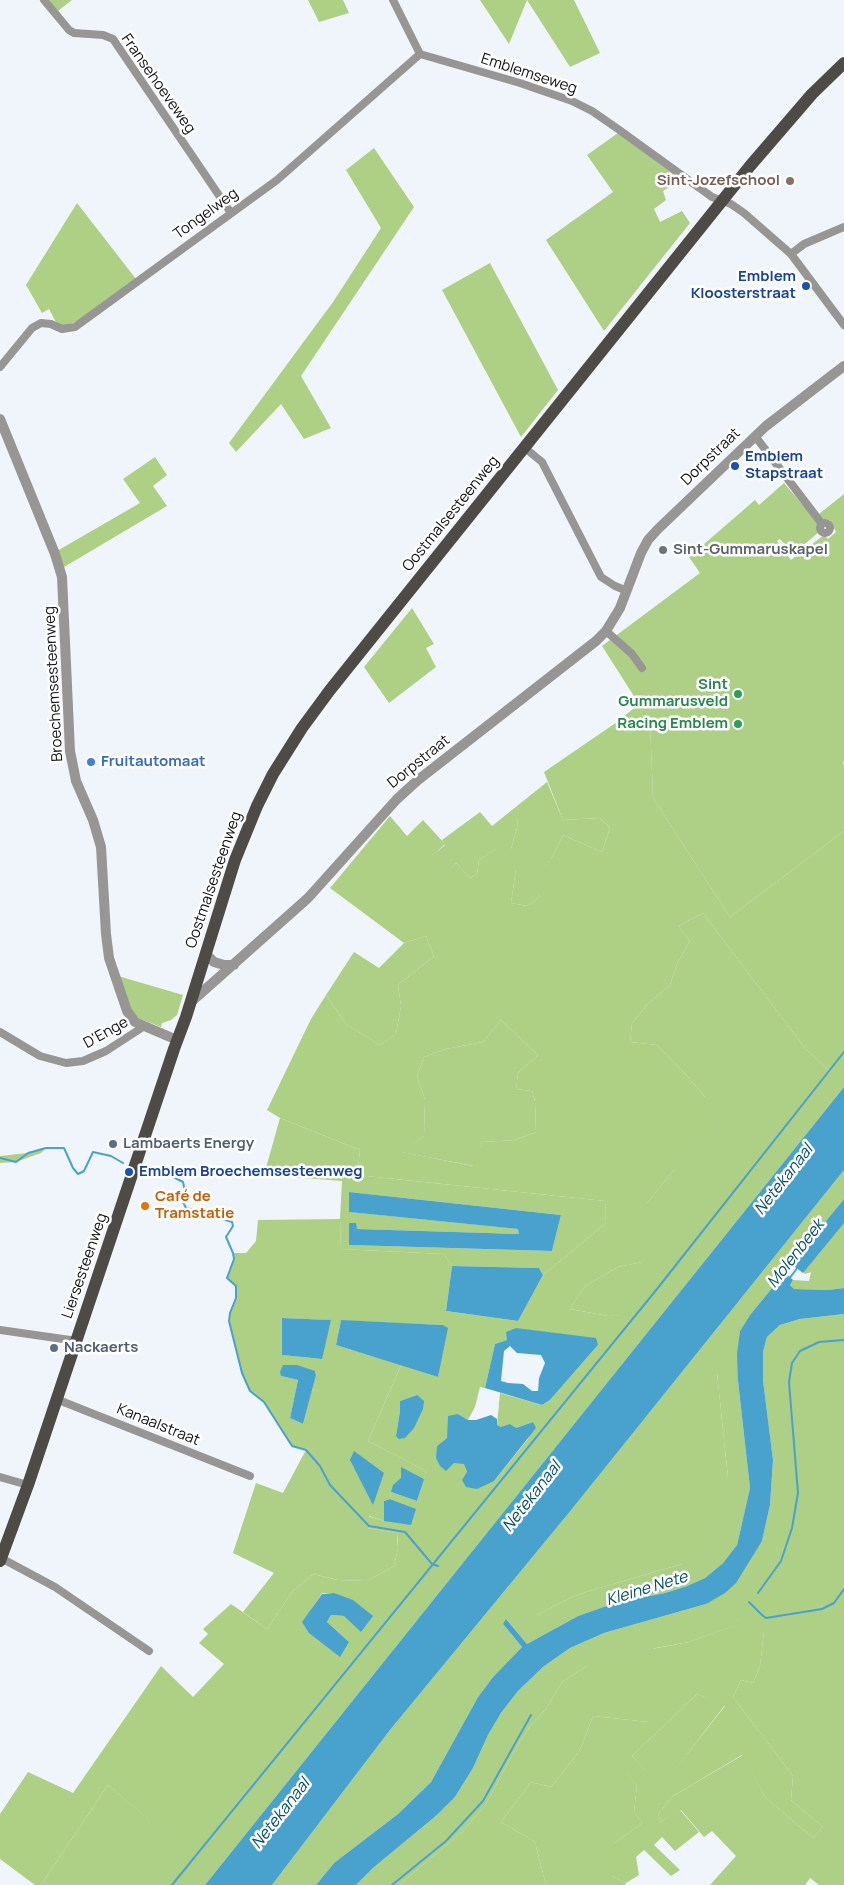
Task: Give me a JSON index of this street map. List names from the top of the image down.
{
  "streets": {
    "main road": ["Oostmalsesteenweg", "Liersesteenweg"],
    "street": [
      "Emblemseweg",
      "Fransehoeveweg",
      "Tongelweg",
      "Dorpstraat",
      "Broechemsesteenweg",
      "D'Enge",
      "Kanaalstraat"
    ]
  },
  "crossings": [
    ["Emblemseweg", "Tongelweg"],
    ["Emblemseweg", "Oostmalsesteenweg"],
    ["Fransehoeveweg", "Tongelweg"],
    ["Dorpstraat", "Oostmalsesteenweg"],
    ["Oostmalsesteenweg", "Broechemsesteenweg"],
    ["Oostmalsesteenweg", "Liersesteenweg"],
    ["Broechemsesteenweg", "D'Enge"],
    ["Broechemsesteenweg", "Liersesteenweg"],
    ["Liersesteenweg", "Kanaalstraat"]
  ],
  "water": ["Netekanaal", "Molenbeek", "Kleine Nete"],
  "places": [
    "Sint-Jozefschool",
    "Emblem Kloosterstraat",
    "Emblem Stapstraat",
    "Sint-Gummaruskapel",
    "Sint Gummarusveld",
    "Racing Emblem",
    "Fruitautomaat",
    "Lambaerts Energy",
    "Emblem Broechemsesteenweg",
    "Café de Tramstatie",
    "Nackaerts"
  ]
}
